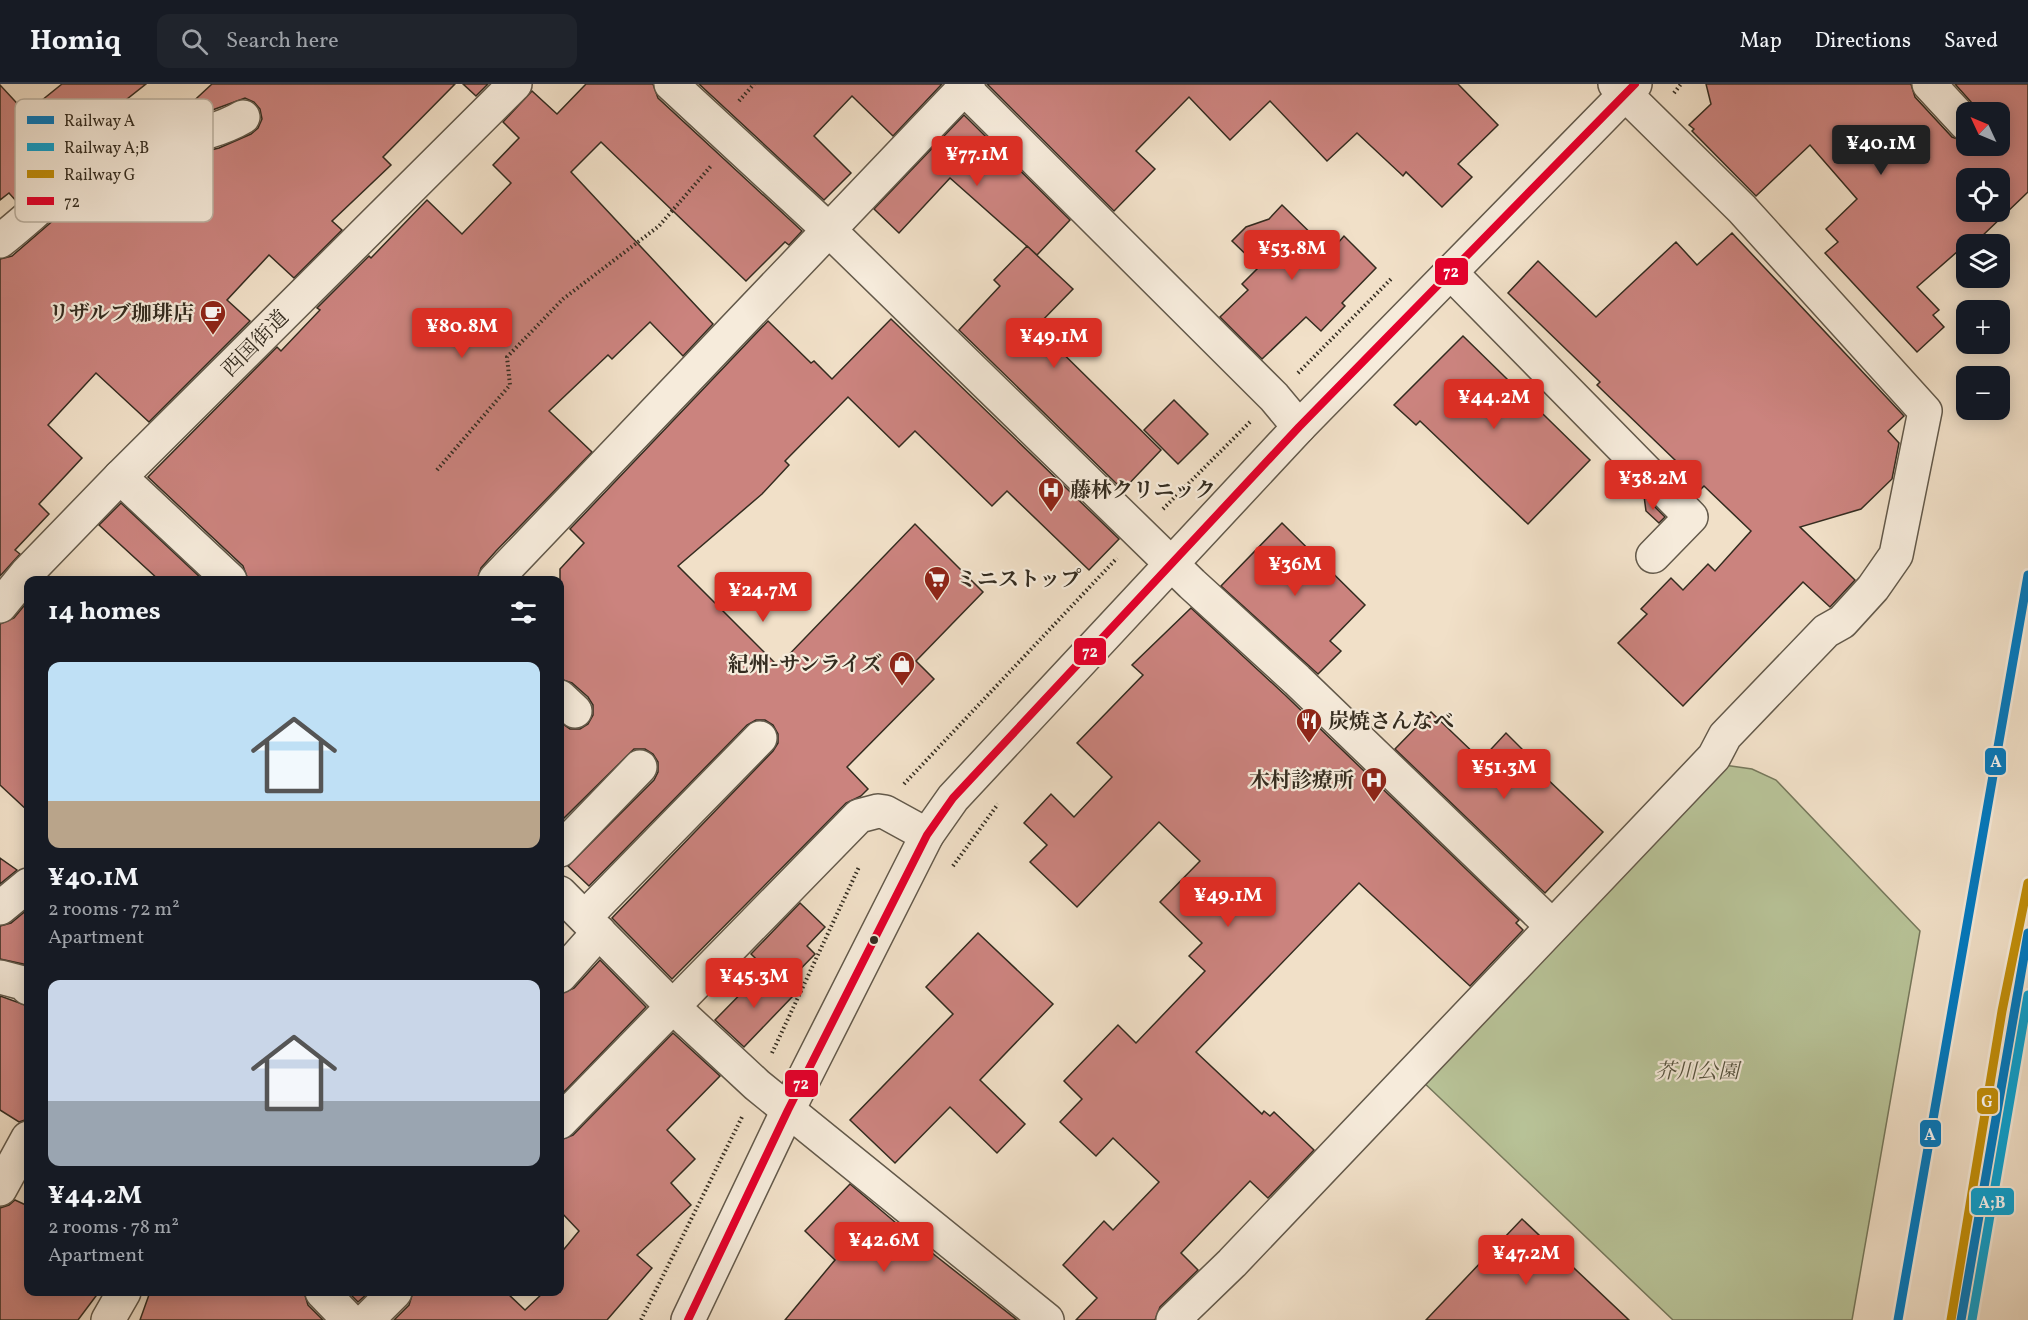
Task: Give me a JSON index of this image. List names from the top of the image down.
{
  "streets": {
    "street": ["西国街道"]
  },
  "parks": ["芥川公園"],
  "places": {
    "cafe": ["リザルブ珈琲店"],
    "hospital": ["藤林クリニック", "木村診療所"],
    "supermarket": ["ミニストップ"],
    "shop": ["紀州-サンライズ"],
    "restaurant": ["炭焼さんなべ"]
  },
  "lines": [
    "transit line 72",
    "rail line A",
    "rail line G",
    "rail line A;B"
  ],
  "legend": [
    "Railway A",
    "Railway A;B",
    "Railway G",
    "72"
  ],
  "north": "top left",
  "page": {
    "header": "Homiq",
    "search": "Search here",
    "nav": ["Map", "Directions", "Saved"],
    "map_buttons": ["+", "−"],
    "price": [
      "¥40.1M",
      "¥77.1M",
      "¥53.8M",
      "¥80.8M",
      "¥49.1M",
      "¥44.2M",
      "¥38.2M",
      "¥36M",
      "¥24.7M",
      "¥51.3M",
      "¥49.1M",
      "¥45.3M",
      "¥42.6M",
      "¥47.2M"
    ],
    "heading": "14 homes",
    "list": [
      {
        "name": "¥40.1M",
        "note": "2 rooms · 72 m² · Apartment"
      },
      {
        "name": "¥44.2M",
        "note": "2 rooms · 78 m² · Apartment"
      }
    ]
  }
}
